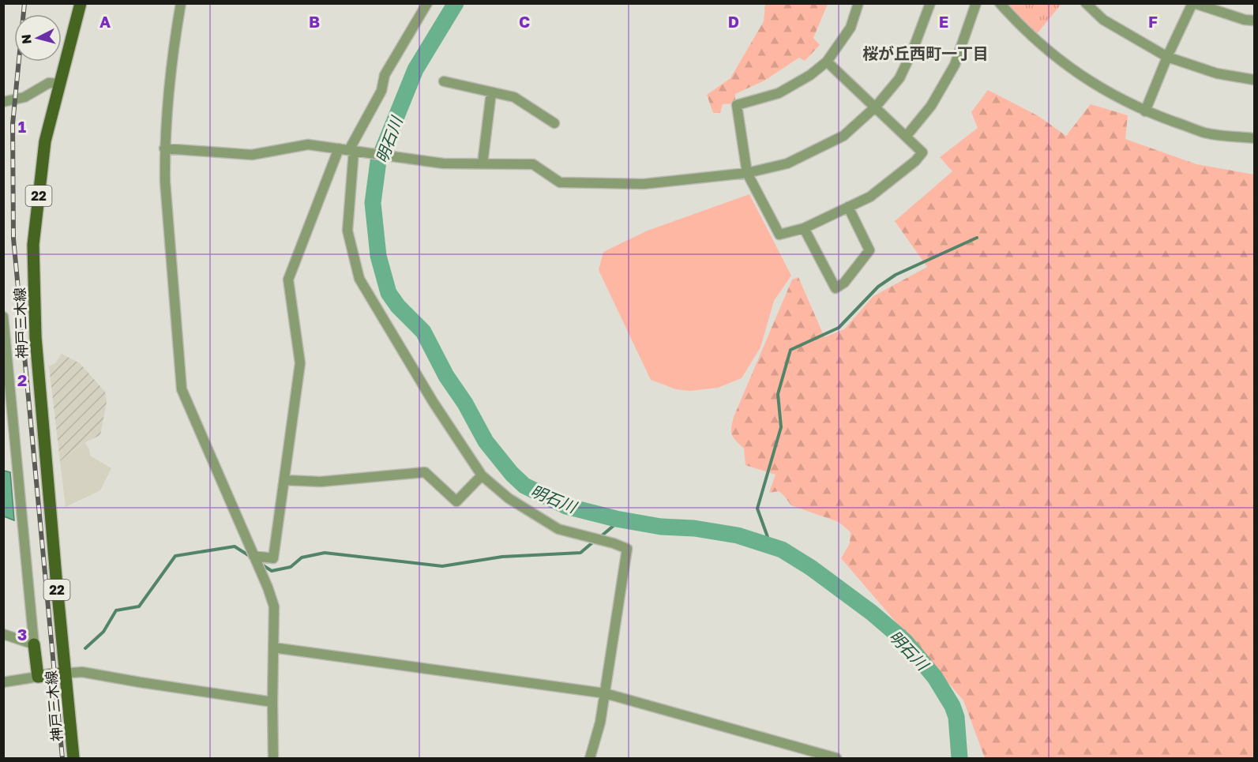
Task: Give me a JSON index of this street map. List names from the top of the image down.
{
  "streets": {
    "main road": ["22", "神戸三木線"]
  },
  "districts": ["桜が丘西町一丁目"],
  "water": ["明石川"],
  "north": "left",
  "grid": {
    "columns": [
      "A",
      "B",
      "C",
      "D",
      "E",
      "F"
    ],
    "rows": ["1", "2", "3"]
  }
}
